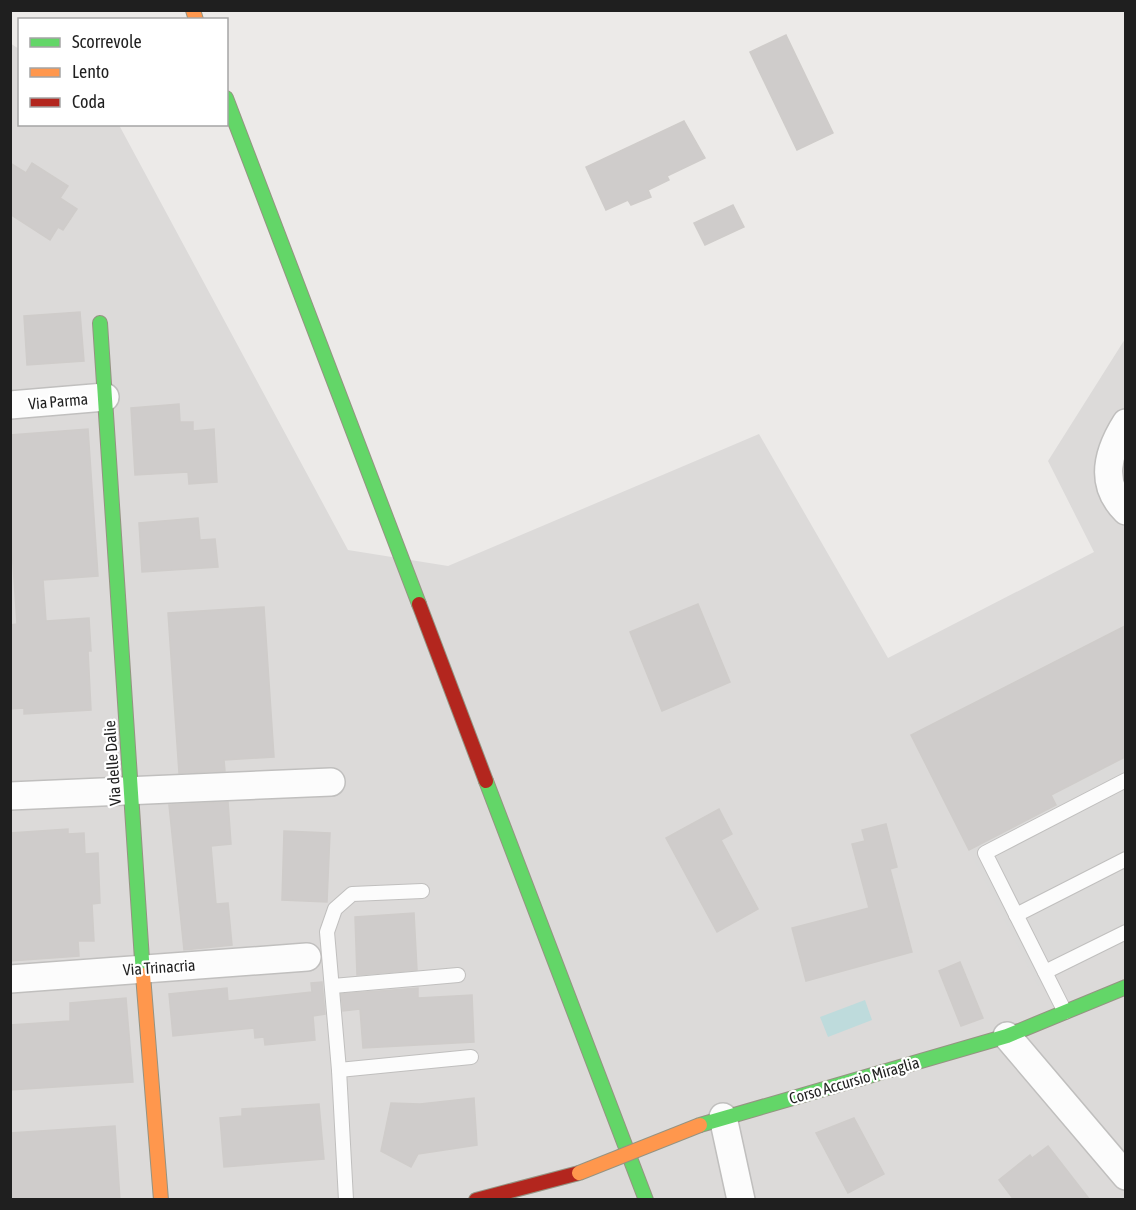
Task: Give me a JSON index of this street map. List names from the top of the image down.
{
  "streets": {
    "street": [
      "Via Parma",
      "Via delle Dalie",
      "Via Trinacria",
      "Corso Accursio Miraglia"
    ]
  },
  "crossings": [
    ["Via Parma", "Via delle Dalie"],
    ["Via delle Dalie", "Via Trinacria"]
  ],
  "legend": ["Scorrevole", "Lento", "Coda"]
}
